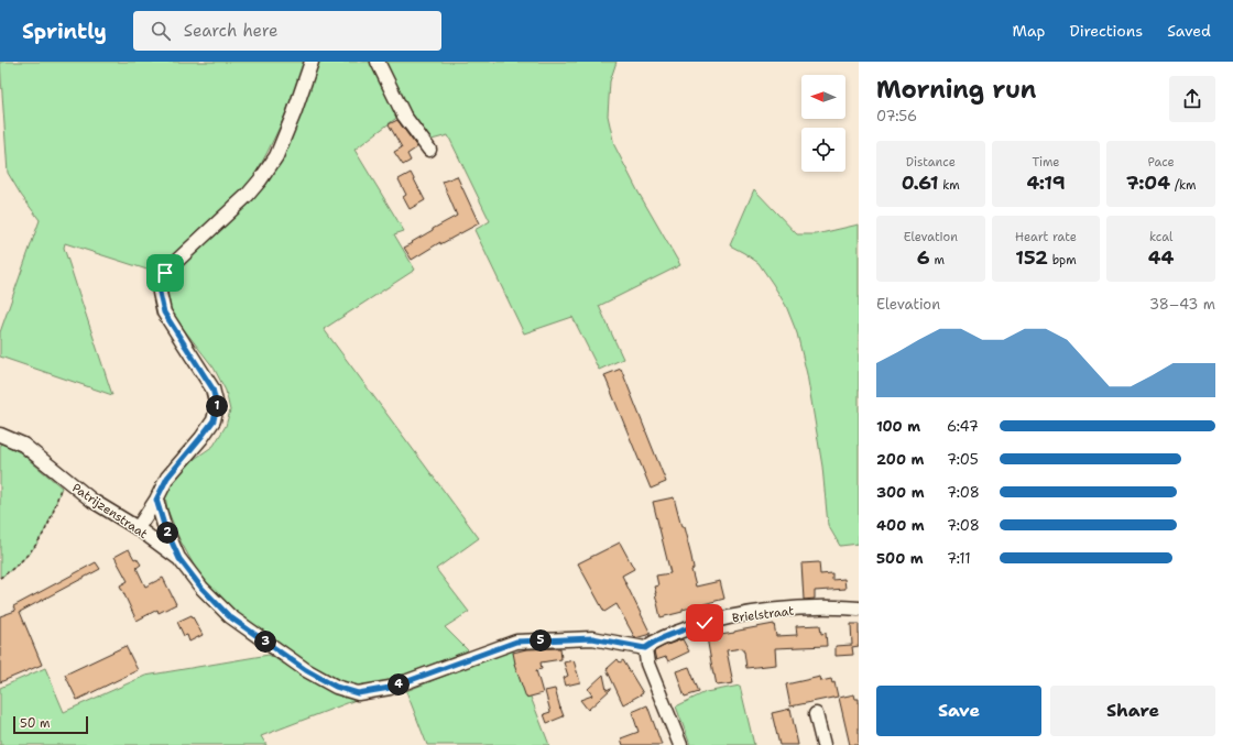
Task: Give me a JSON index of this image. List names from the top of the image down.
{
  "streets": {
    "street": ["Patrijzenstraat", "Brielstraat"]
  },
  "crossings": [
    ["Patrijzenstraat", "Brielstraat"]
  ],
  "scale_bar": "50 m",
  "north": "left",
  "page": {
    "header": "Sprintly",
    "search": "Search here",
    "nav": ["Map", "Directions", "Saved"],
    "heading": ["Morning run", "07:56"],
    "stats": [
      ["Distance", "0.61 km"],
      ["Time", "4:19"],
      ["Pace", "7:04 /km"],
      ["Elevation", "6 m"],
      ["Heart rate", "152 bpm"],
      ["kcal", "44"]
    ],
    "chart": ["Elevation", "38–43 m"],
    "pins": [
      "1",
      "2",
      "5",
      "3",
      "4"
    ],
    "list": [
      {
        "name": "100 m",
        "note": "6:47"
      },
      {
        "name": "200 m",
        "note": "7:05"
      },
      {
        "name": "300 m",
        "note": "7:08"
      },
      {
        "name": "400 m",
        "note": "7:08"
      },
      {
        "name": "500 m",
        "note": "7:11"
      }
    ],
    "buttons": ["Save", "Share"],
    "scale": "50 m"
  }
}
